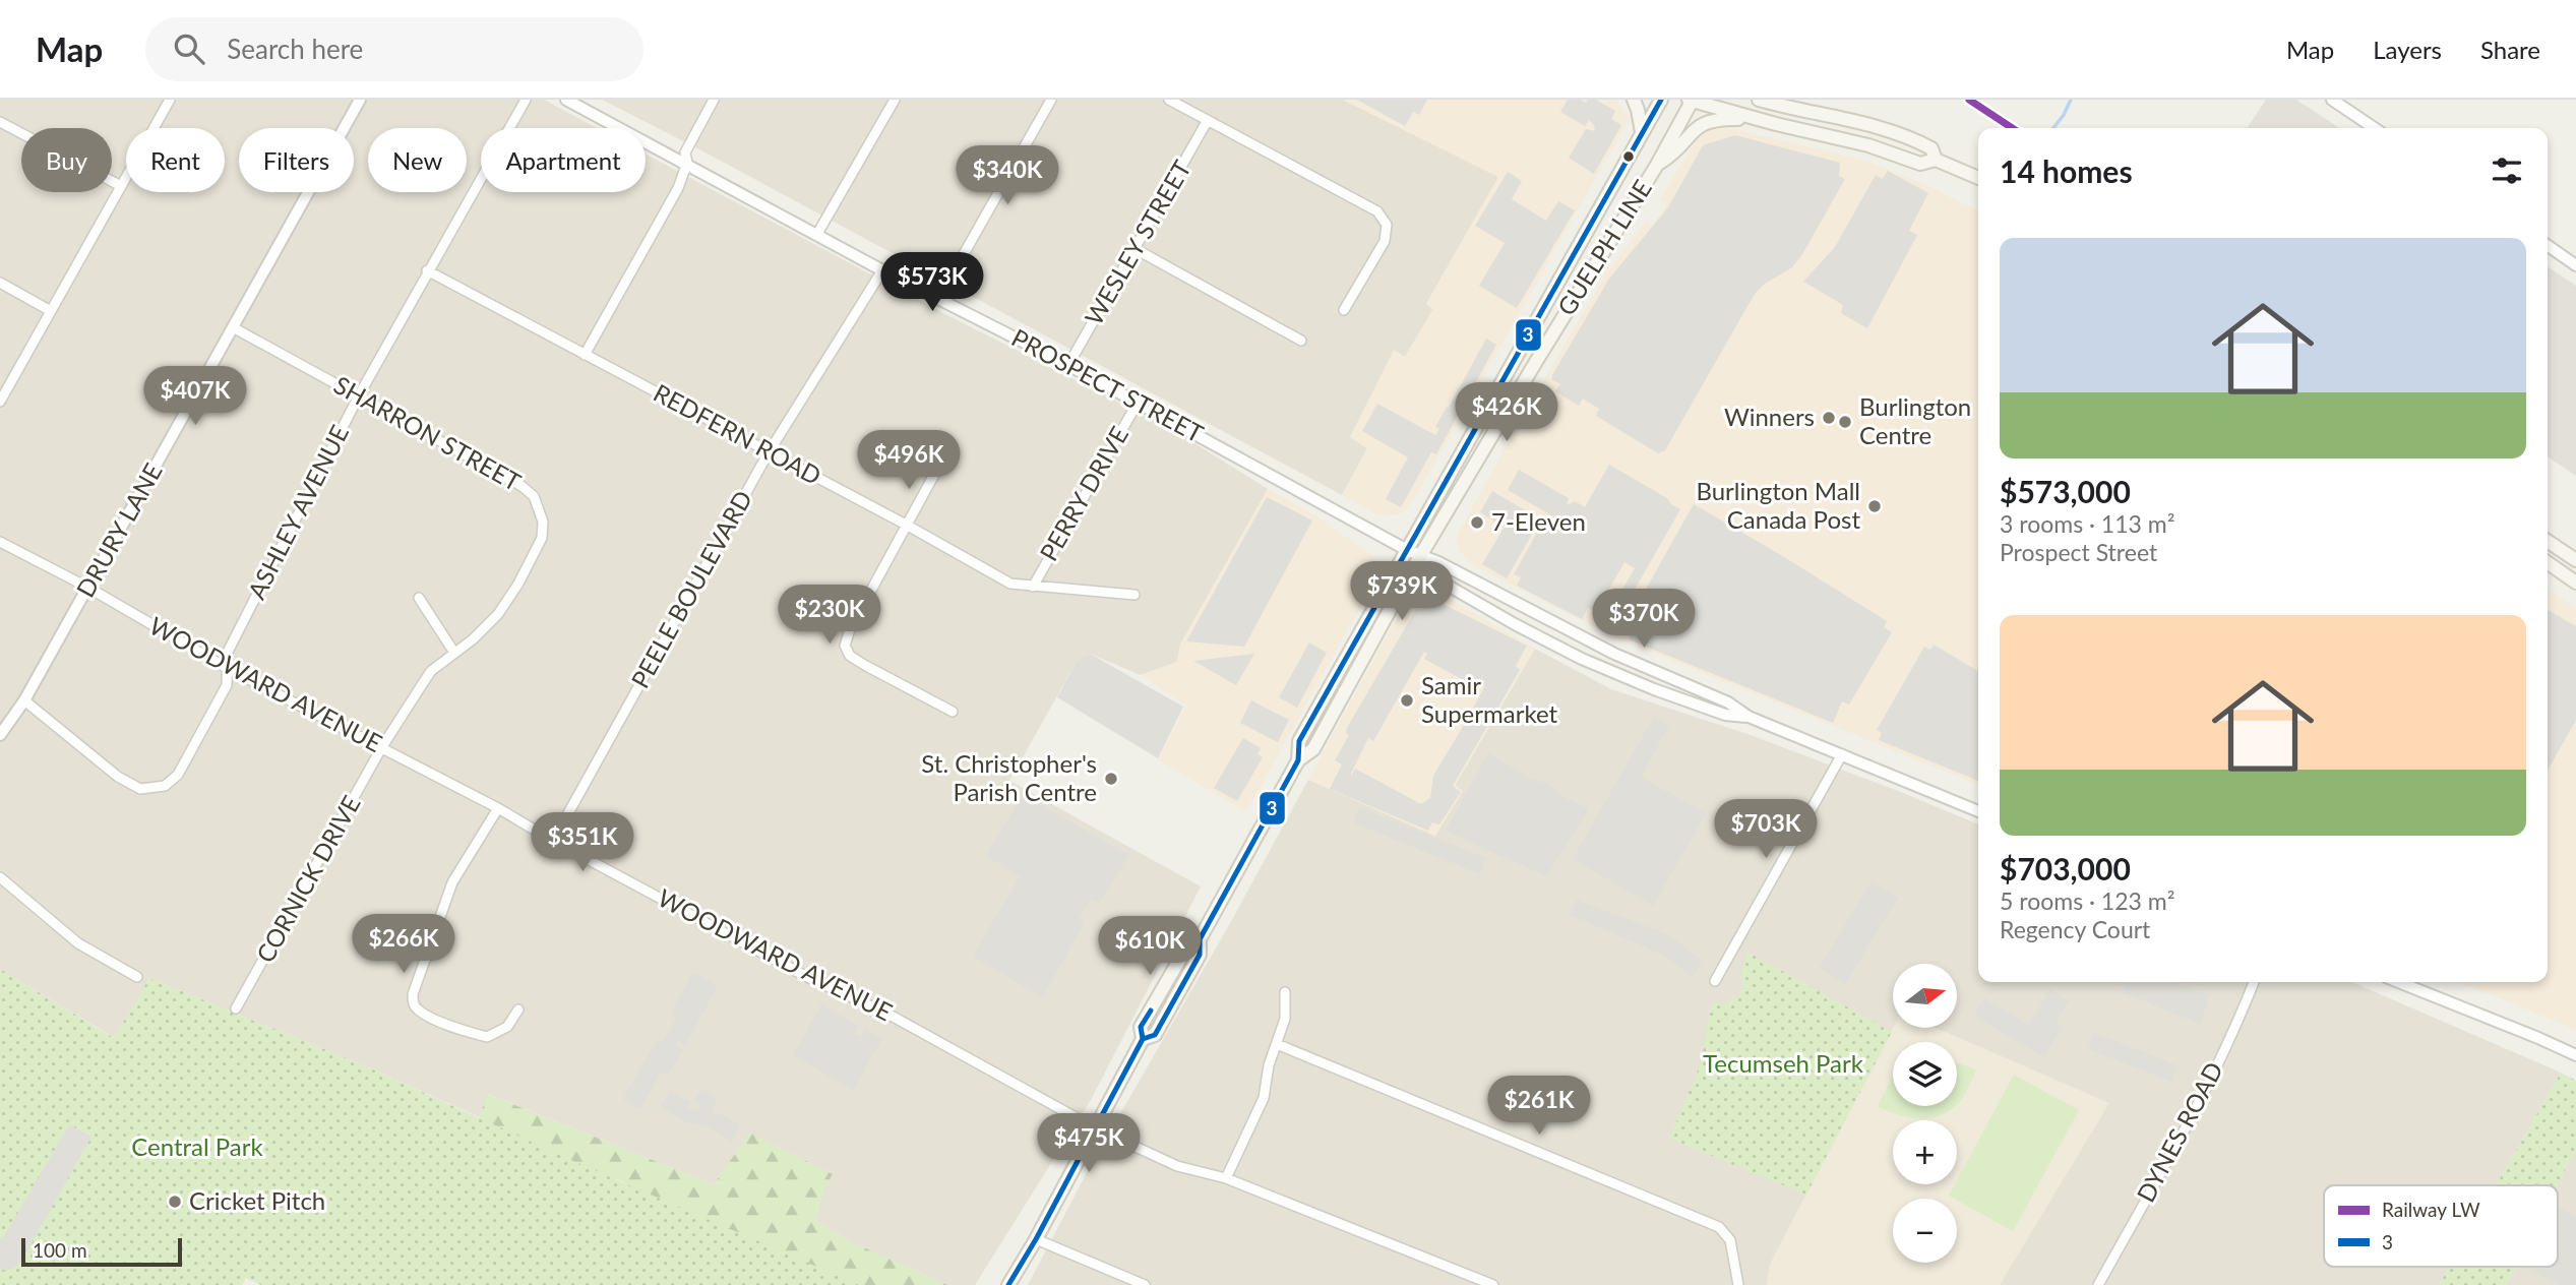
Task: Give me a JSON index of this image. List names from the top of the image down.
{
  "streets": {
    "main road": ["GUELPH LINE"],
    "street": [
      "WESLEY STREET",
      "PROSPECT STREET",
      "SHARRON STREET",
      "REDFERN ROAD",
      "PERRY DRIVE",
      "ASHLEY AVENUE",
      "DRURY LANE",
      "PEELE BOULEVARD",
      "WOODWARD AVENUE",
      "CORNICK DRIVE",
      "DYNES ROAD"
    ]
  },
  "crossings": [
    ["WESLEY STREET", "PROSPECT STREET"],
    ["GUELPH LINE", "PROSPECT STREET"],
    ["GUELPH LINE", "WOODWARD AVENUE"],
    ["PROSPECT STREET", "PERRY DRIVE"],
    ["PROSPECT STREET", "PEELE BOULEVARD"],
    ["SHARRON STREET", "ASHLEY AVENUE"],
    ["SHARRON STREET", "DRURY LANE"],
    ["SHARRON STREET", "WOODWARD AVENUE"],
    ["SHARRON STREET", "CORNICK DRIVE"],
    ["REDFERN ROAD", "PERRY DRIVE"],
    ["REDFERN ROAD", "ASHLEY AVENUE"],
    ["REDFERN ROAD", "PEELE BOULEVARD"],
    ["ASHLEY AVENUE", "DRURY LANE"],
    ["ASHLEY AVENUE", "WOODWARD AVENUE"],
    ["DRURY LANE", "WOODWARD AVENUE"],
    ["PEELE BOULEVARD", "WOODWARD AVENUE"],
    ["WOODWARD AVENUE", "CORNICK DRIVE"]
  ],
  "parks": ["Tecumseh Park", "Central Park"],
  "places": [
    "Winners",
    "Burlington Centre",
    "Burlington Mall Canada Post",
    "7-Eleven",
    "Samir Supermarket",
    "St. Christopher's Parish Centre",
    "Cricket Pitch"
  ],
  "lines": ["rail line LW", "transit line 3"],
  "legend": ["Railway LW", "3"],
  "scale_bar": "100 m",
  "north": "right",
  "page": {
    "header": "Map",
    "search": "Search here",
    "nav": ["Map", "Layers", "Share"],
    "chip": [
      "Buy",
      "Rent",
      "Filters",
      "New",
      "Apartment"
    ],
    "heading": "14 homes",
    "price": [
      "$340K",
      "$573K",
      "$407K",
      "$426K",
      "$496K",
      "$739K",
      "$230K",
      "$370K",
      "$703K",
      "$351K",
      "$266K",
      "$610K",
      "$261K",
      "$475K"
    ],
    "list": [
      {
        "name": "$573,000",
        "note": "3 rooms · 113 m² · Prospect Street"
      },
      {
        "name": "$703,000",
        "note": "5 rooms · 123 m² · Regency Court"
      }
    ],
    "map_buttons": ["+", "−"],
    "scale": "100 m"
  }
}
